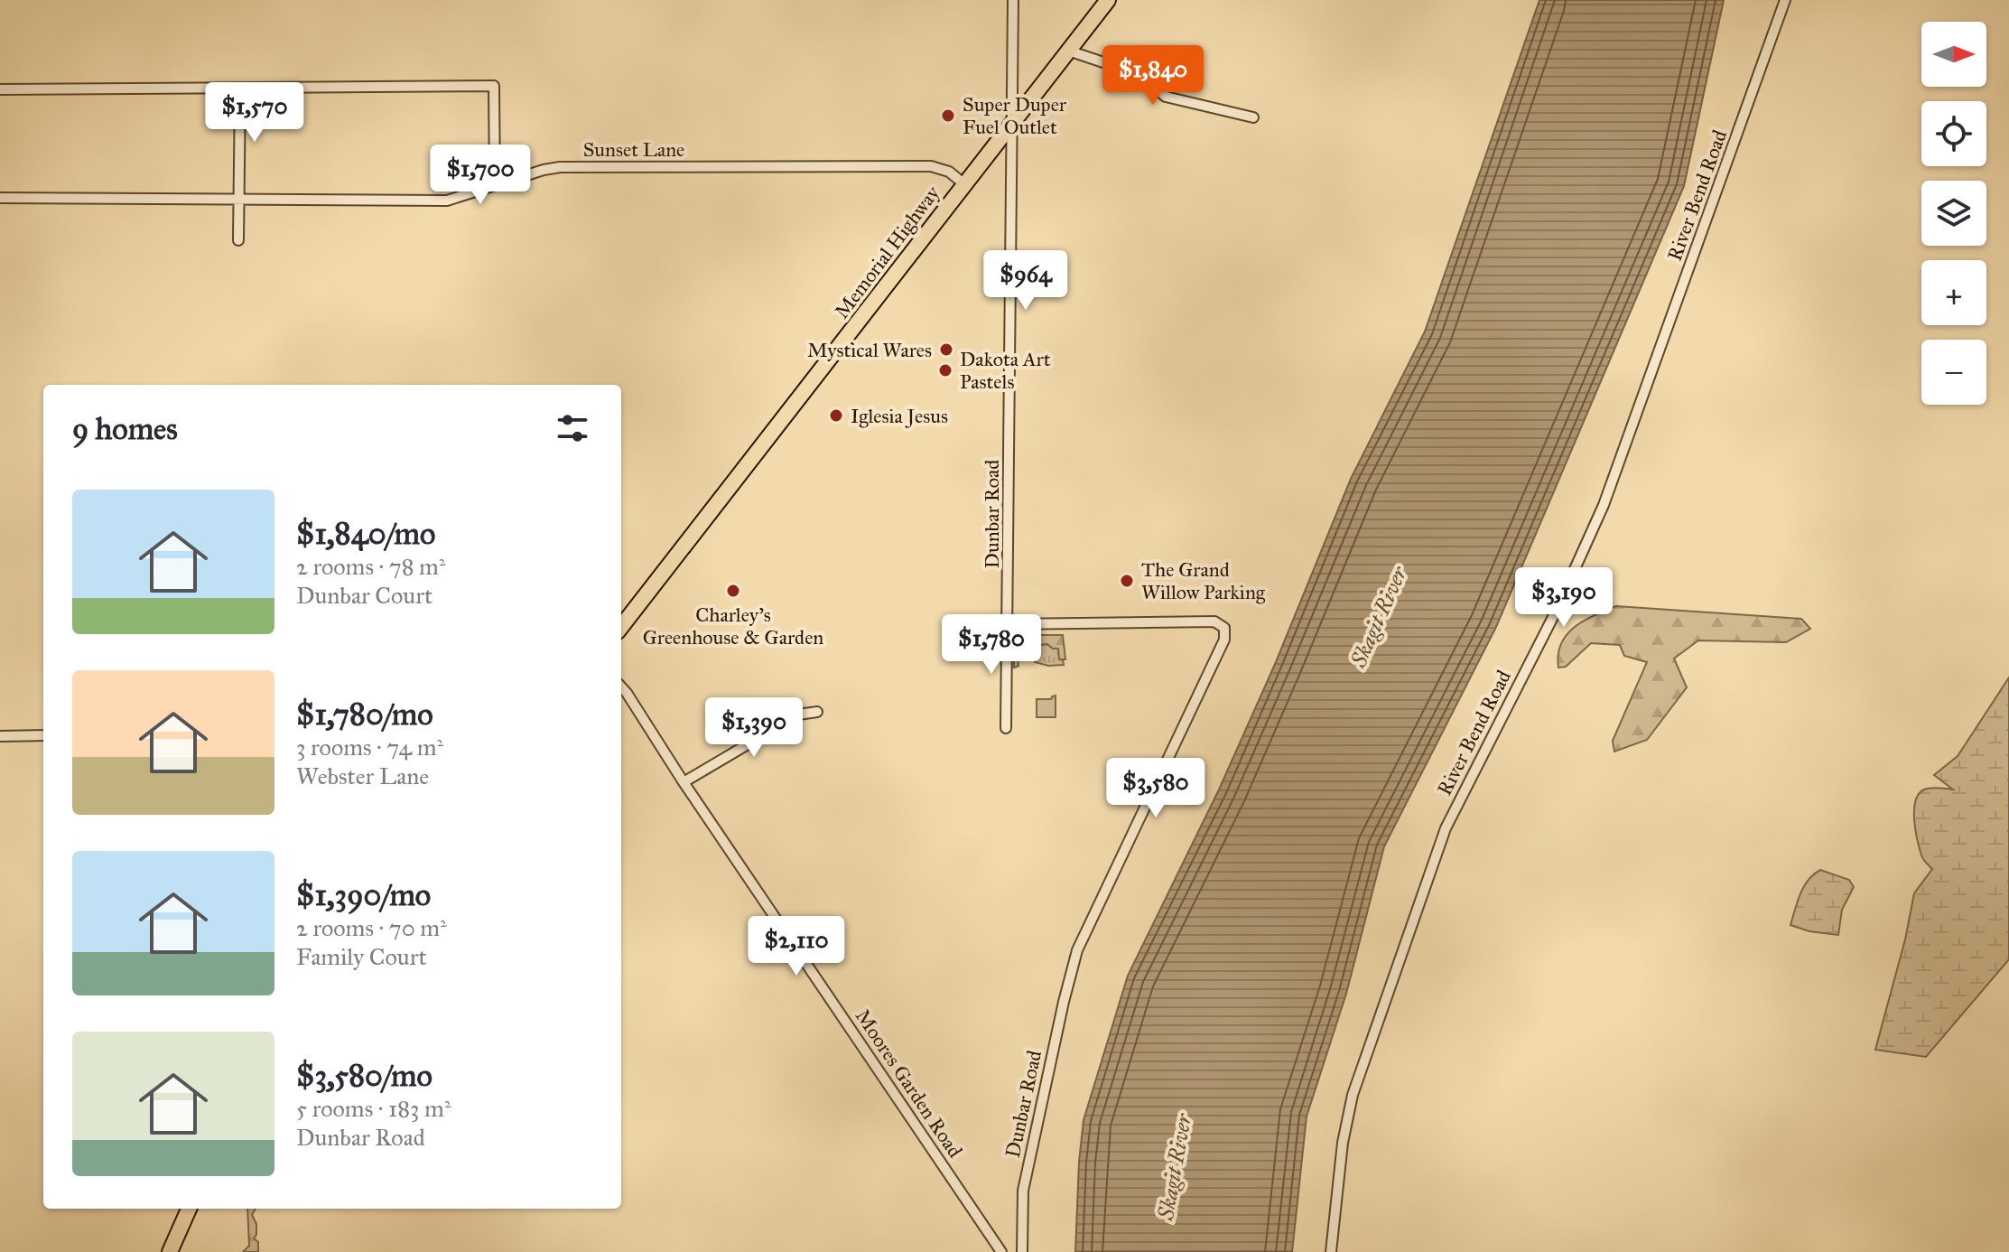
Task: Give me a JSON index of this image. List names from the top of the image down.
{
  "streets": {
    "main road": ["Memorial Highway"],
    "street": [
      "Sunset Lane",
      "River Bend Road",
      "Dunbar Road",
      "Moores Garden Road"
    ]
  },
  "crossings": [
    ["Sunset Lane", "Memorial Highway"],
    ["Memorial Highway", "Dunbar Road"]
  ],
  "water": ["Skagit River"],
  "places": [
    "Super Duper Fuel Outlet",
    "Mystical Wares",
    "Dakota Art Pastels",
    "Iglesia Jesus",
    "The Grand Willow Parking",
    "Charley's Greenhouse & Garden"
  ],
  "north": "right",
  "page": {
    "map_buttons": ["+", "−"],
    "price": [
      "$1,840",
      "$1,570",
      "$1,700",
      "$964",
      "$3,190",
      "$1,780",
      "$1,390",
      "$3,580",
      "$2,110"
    ],
    "heading": "9 homes",
    "list": [
      {
        "name": "$1,840/mo",
        "note": "2 rooms · 78 m² · Dunbar Court"
      },
      {
        "name": "$1,780/mo",
        "note": "3 rooms · 74 m² · Webster Lane"
      },
      {
        "name": "$1,390/mo",
        "note": "2 rooms · 70 m² · Family Court"
      },
      {
        "name": "$3,580/mo",
        "note": "5 rooms · 183 m² · Dunbar Road"
      }
    ]
  }
}
